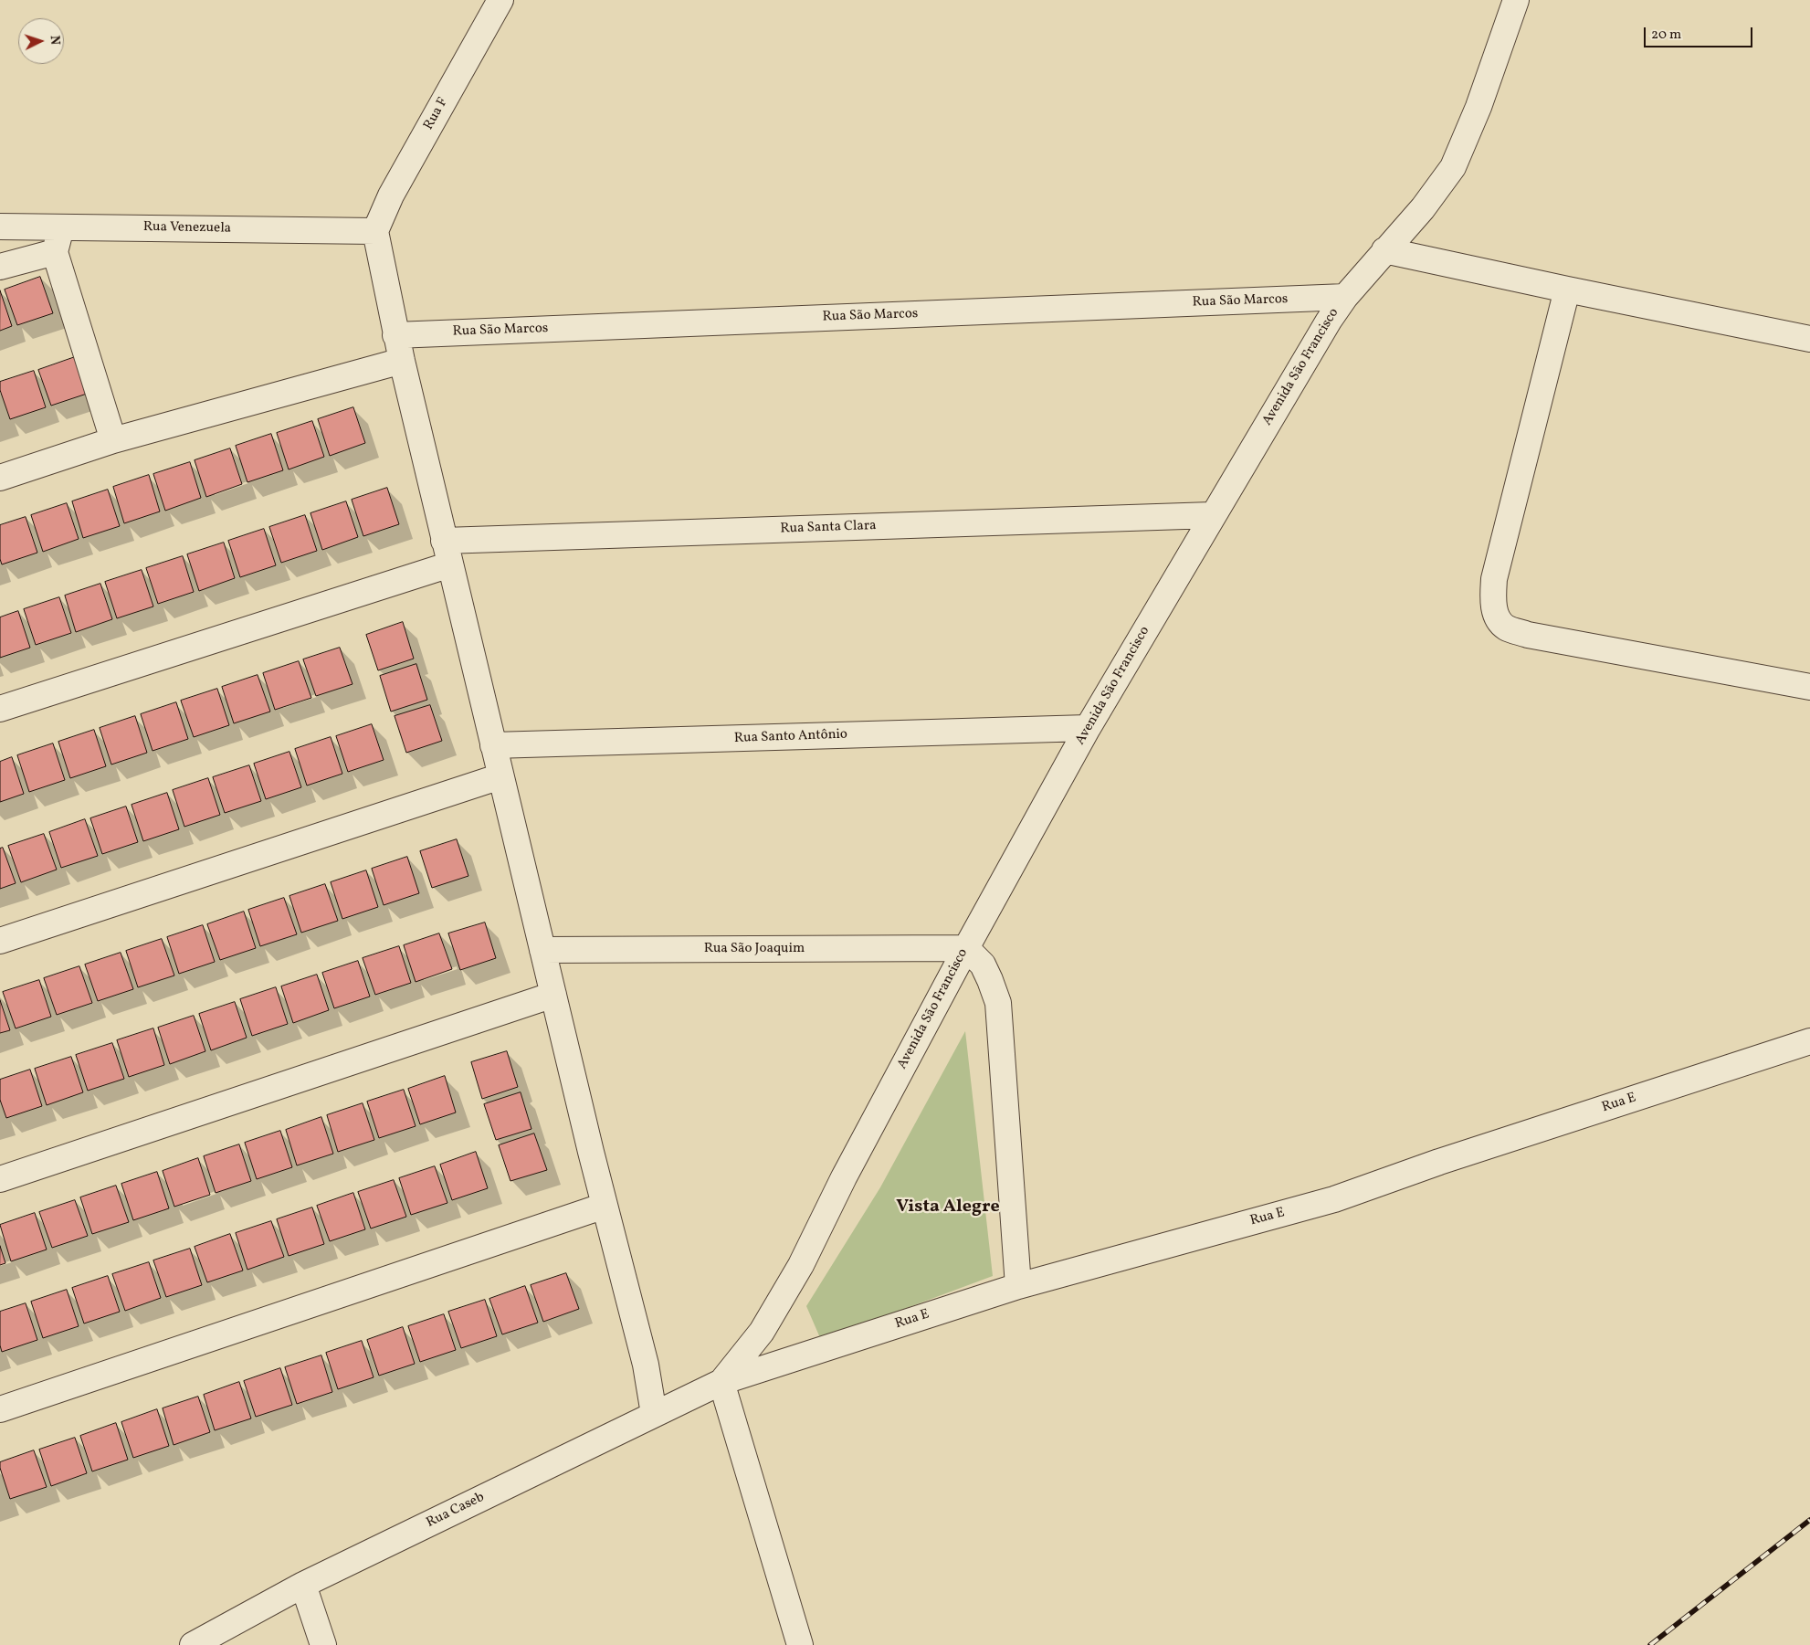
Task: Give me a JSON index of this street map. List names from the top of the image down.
{
  "streets": {
    "street": [
      "Rua F",
      "Rua Venezuela",
      "Rua São Marcos",
      "Avenida São Francisco",
      "Rua Santa Clara",
      "Rua Santo Antônio",
      "Rua São Joaquim",
      "Rua E",
      "Rua Caseb"
    ]
  },
  "crossings": [
    ["Rua F", "Rua Venezuela"],
    ["Rua São Marcos", "Avenida São Francisco"],
    ["Avenida São Francisco", "Rua Santa Clara"],
    ["Avenida São Francisco", "Rua Santo Antônio"],
    ["Avenida São Francisco", "Rua São Joaquim"],
    ["Avenida São Francisco", "Rua E"],
    ["Avenida São Francisco", "Rua Caseb"],
    ["Rua E", "Rua Caseb"]
  ],
  "districts": ["Vista Alegre"],
  "scale_bar": "20 m",
  "north": "right"
}
